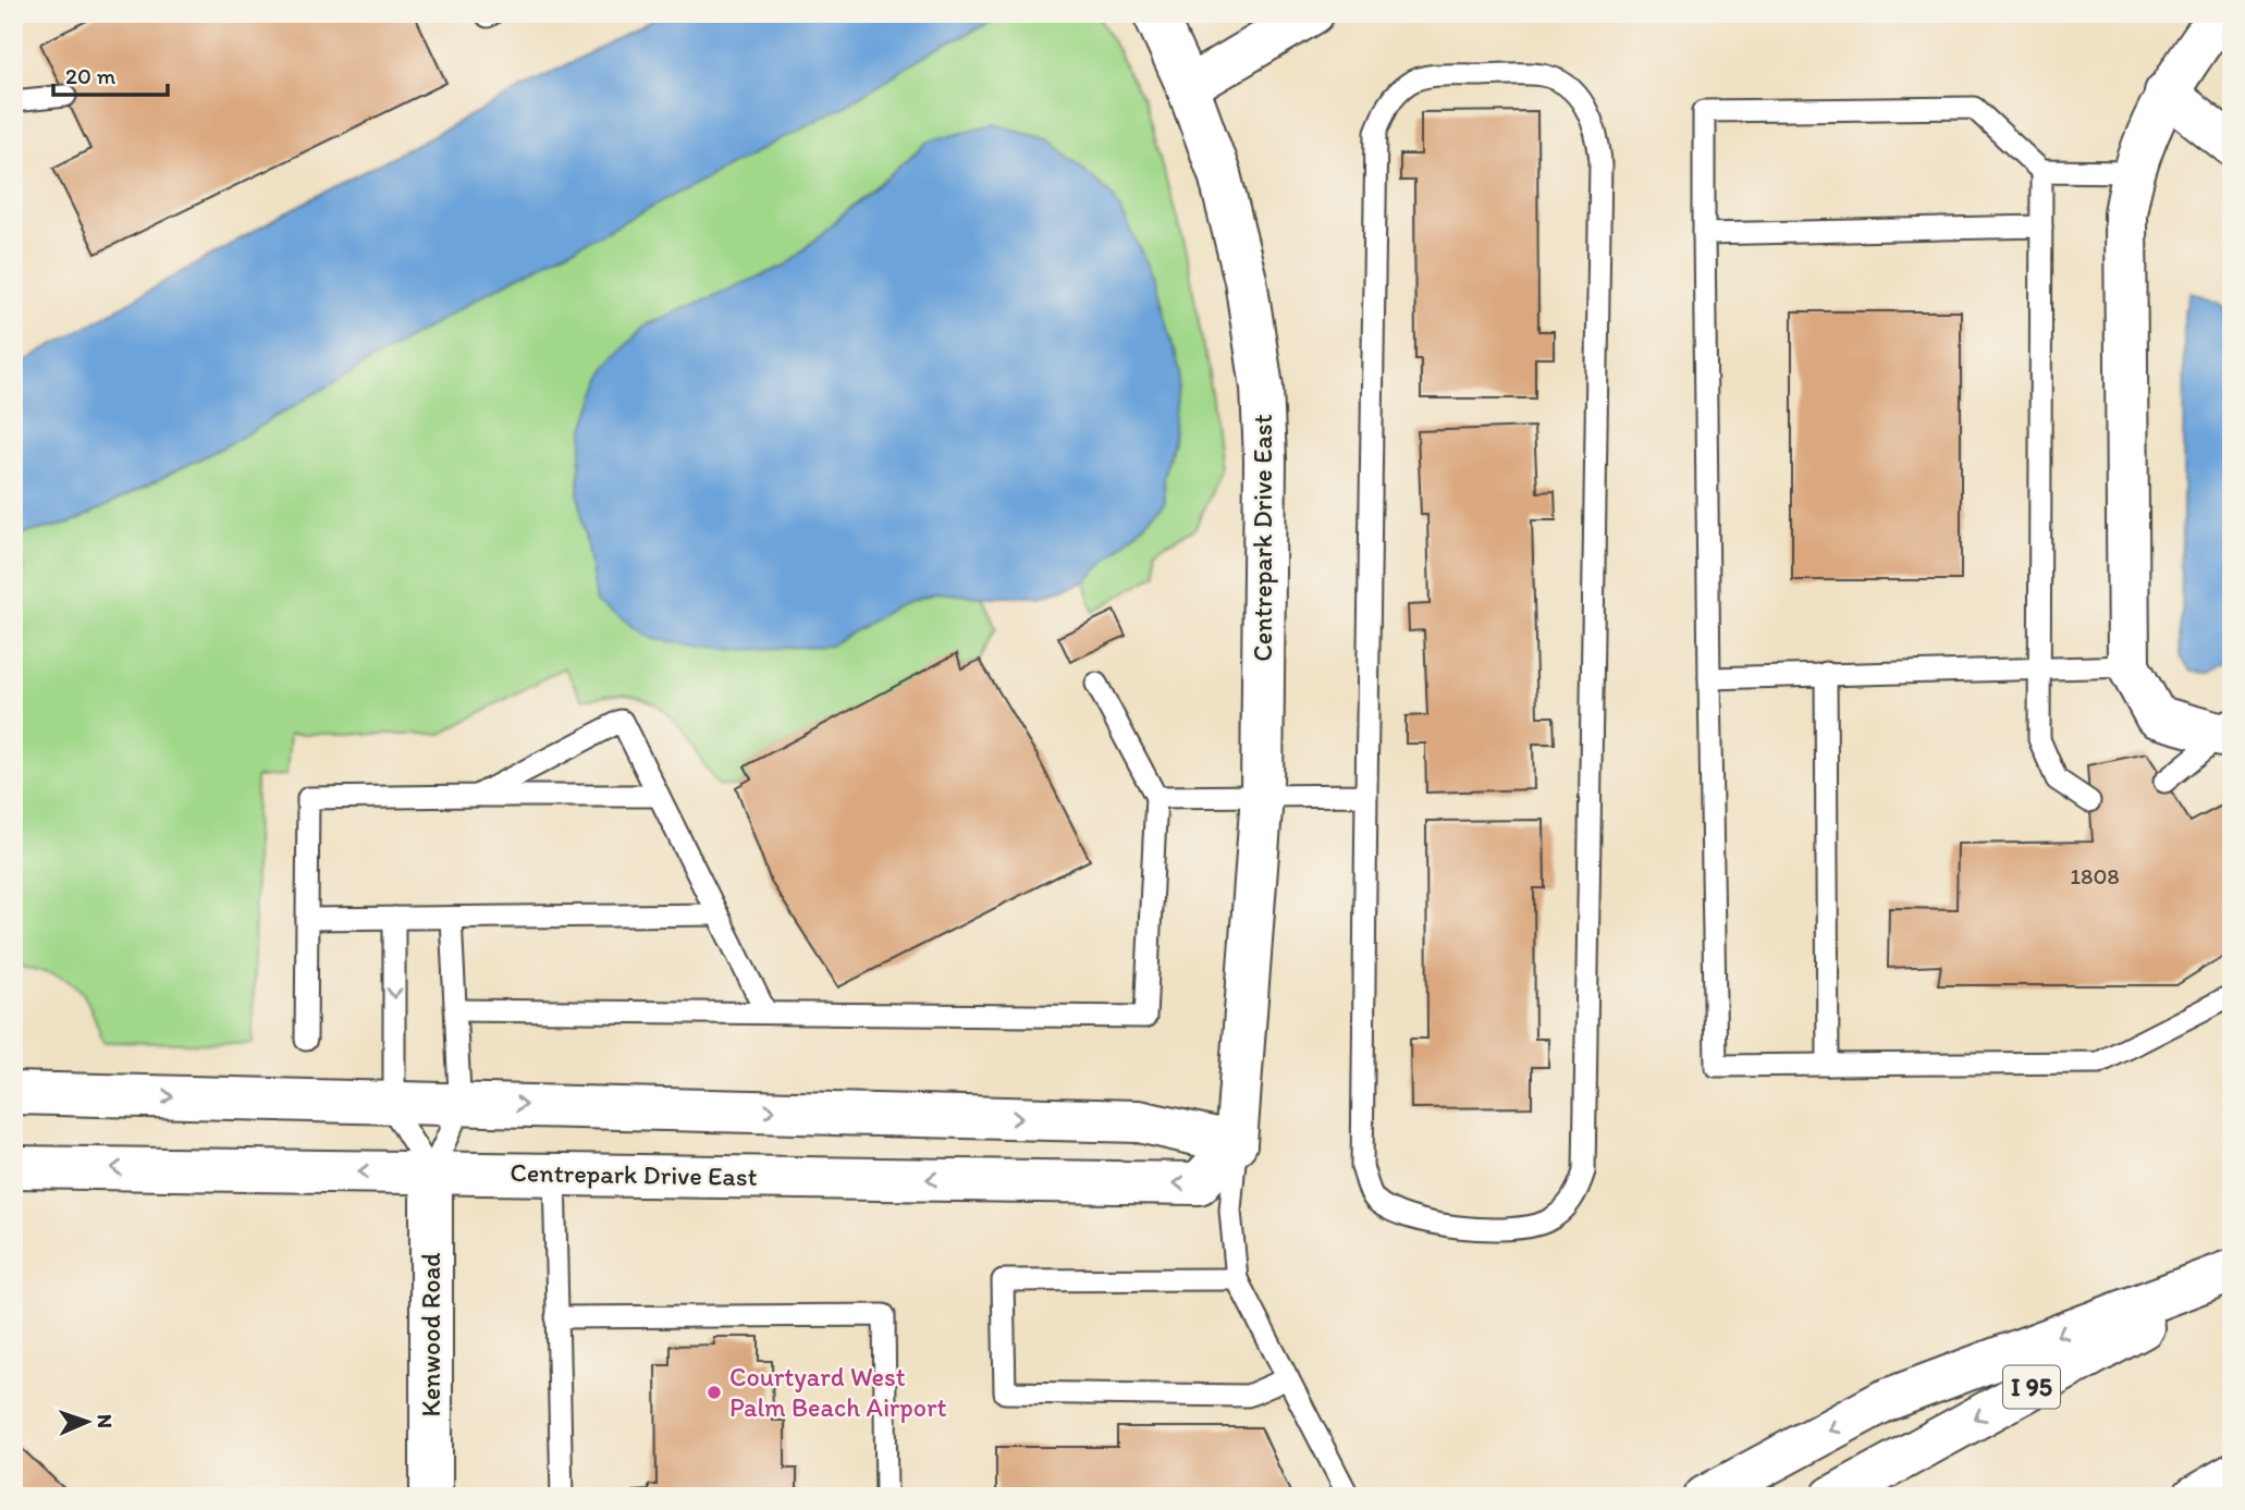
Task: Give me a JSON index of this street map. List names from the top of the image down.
{
  "streets": {
    "main road": ["Centrepark Drive East", "Kenwood Road", "I 95"]
  },
  "crossings": [
    ["Centrepark Drive East", "Kenwood Road"]
  ],
  "places": ["Courtyard West Palm Beach Airport"],
  "house_numbers": ["1808"],
  "scale_bar": "20 m",
  "north": "right"
}
